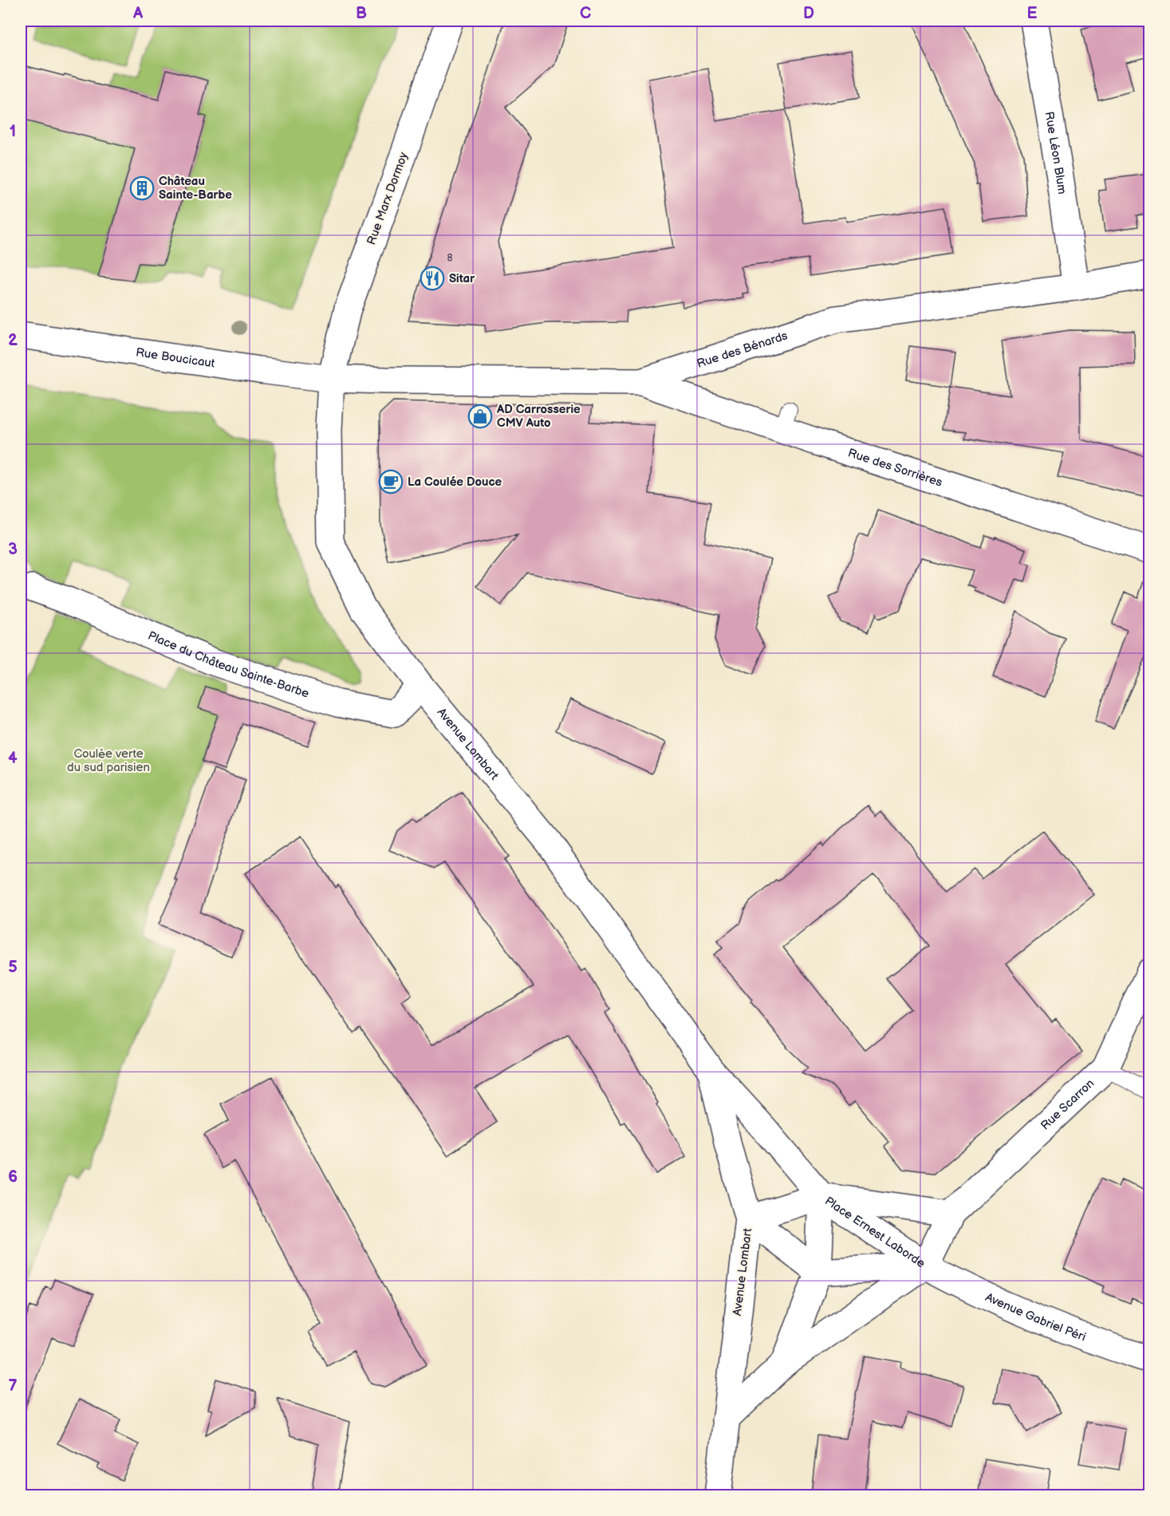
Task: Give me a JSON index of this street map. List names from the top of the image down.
{
  "streets": {
    "street": [
      "Rue Léon Blum",
      "Rue Marx Dormoy",
      "Rue des Bénards",
      "Rue Boucicaut",
      "Rue des Sorrières",
      "Place du Château Sainte-Barbe",
      "Avenue Lombart",
      "Rue Scarron",
      "Place Ernest Laborde",
      "Avenue Gabriel Péri"
    ]
  },
  "crossings": [
    ["Rue Léon Blum", "Rue des Bénards"],
    ["Rue Marx Dormoy", "Rue des Bénards"],
    ["Rue Marx Dormoy", "Rue Boucicaut"],
    ["Rue Marx Dormoy", "Avenue Lombart"],
    ["Rue des Bénards", "Rue Boucicaut"],
    ["Rue des Bénards", "Rue des Sorrières"],
    ["Rue des Bénards", "Avenue Lombart"],
    ["Rue Boucicaut", "Avenue Lombart"],
    ["Place du Château Sainte-Barbe", "Avenue Lombart"],
    ["Avenue Lombart", "Place Ernest Laborde"],
    ["Rue Scarron", "Place Ernest Laborde"],
    ["Rue Scarron", "Avenue Gabriel Péri"],
    ["Place Ernest Laborde", "Avenue Gabriel Péri"]
  ],
  "parks": ["Coulée verte du sud parisien"],
  "places": {
    "building": ["Château Sainte-Barbe"],
    "restaurant": ["Sitar"],
    "shop": ["AD Carrosserie CMV Auto"],
    "cafe": ["La Coulée Douce"]
  },
  "house_numbers": ["8"],
  "grid": {
    "columns": [
      "A",
      "B",
      "C",
      "D",
      "E"
    ],
    "rows": [
      "1",
      "2",
      "3",
      "4",
      "5",
      "6",
      "7"
    ]
  }
}
